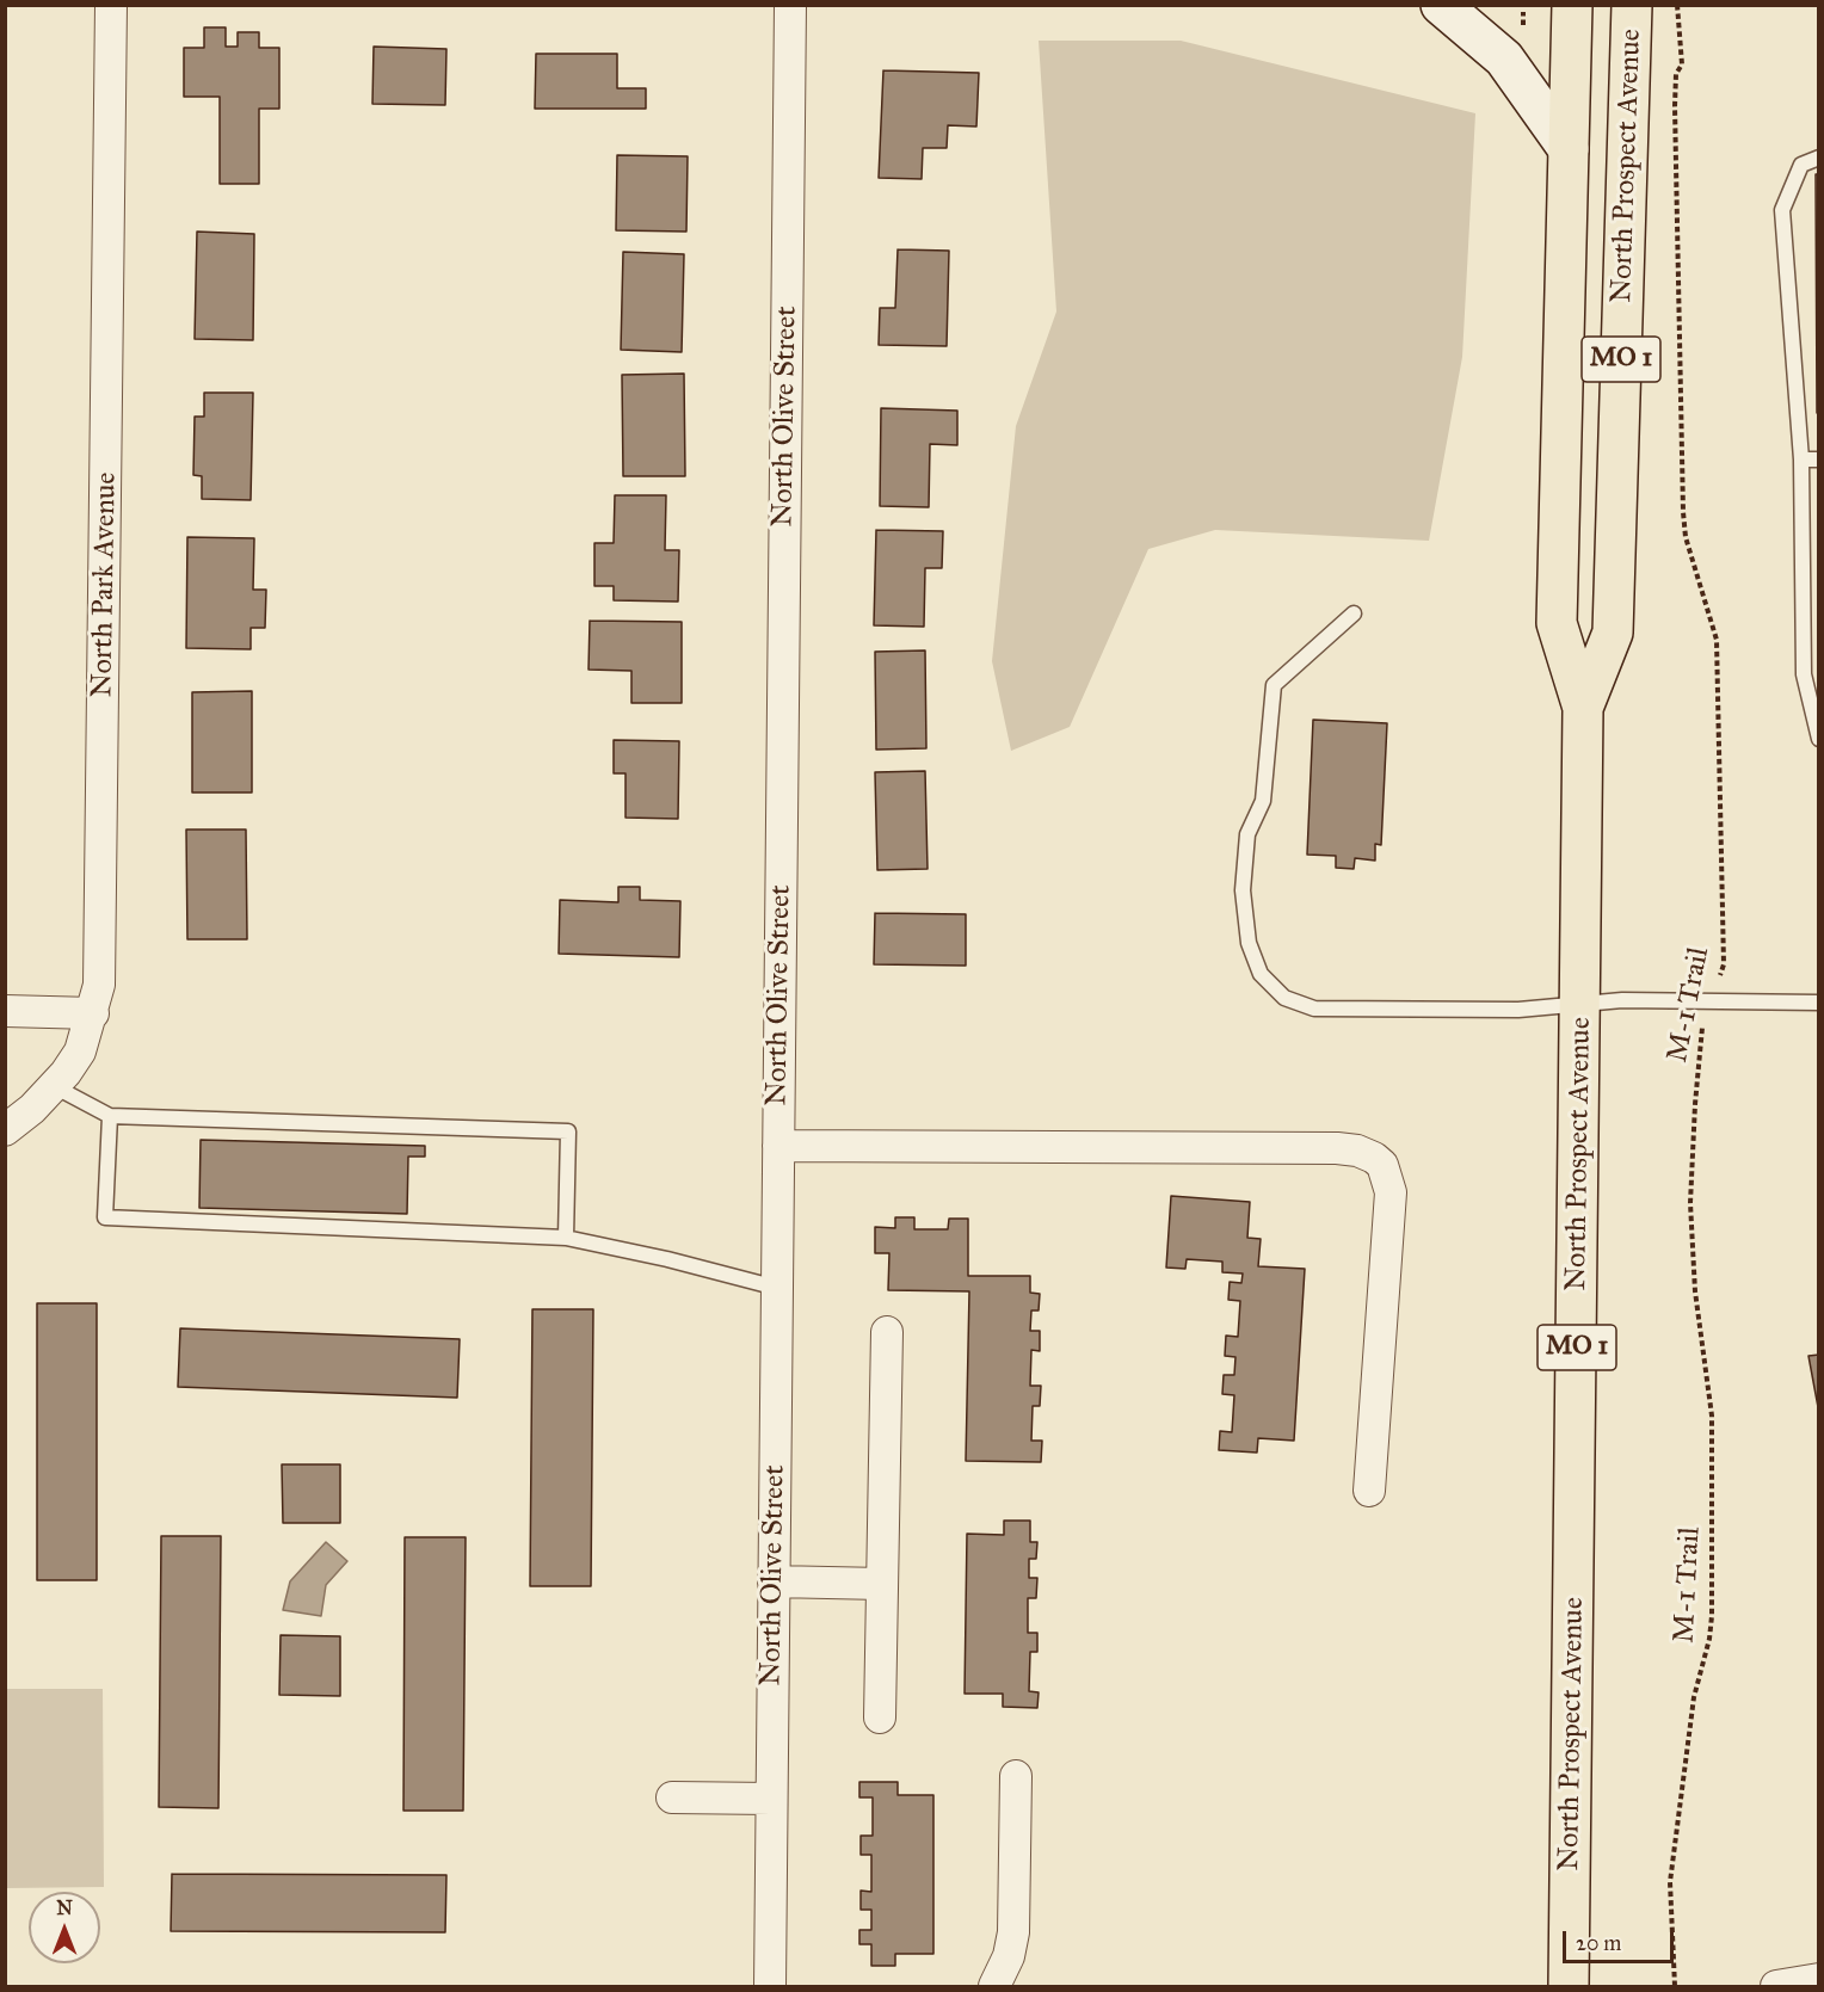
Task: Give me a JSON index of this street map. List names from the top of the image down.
{
  "streets": {
    "main road": ["North Prospect Avenue", "MO 1"],
    "street": ["North Olive Street", "North Park Avenue"],
    "path": ["M-1 Trail"]
  },
  "scale_bar": "20 m",
  "north": "top"
}
